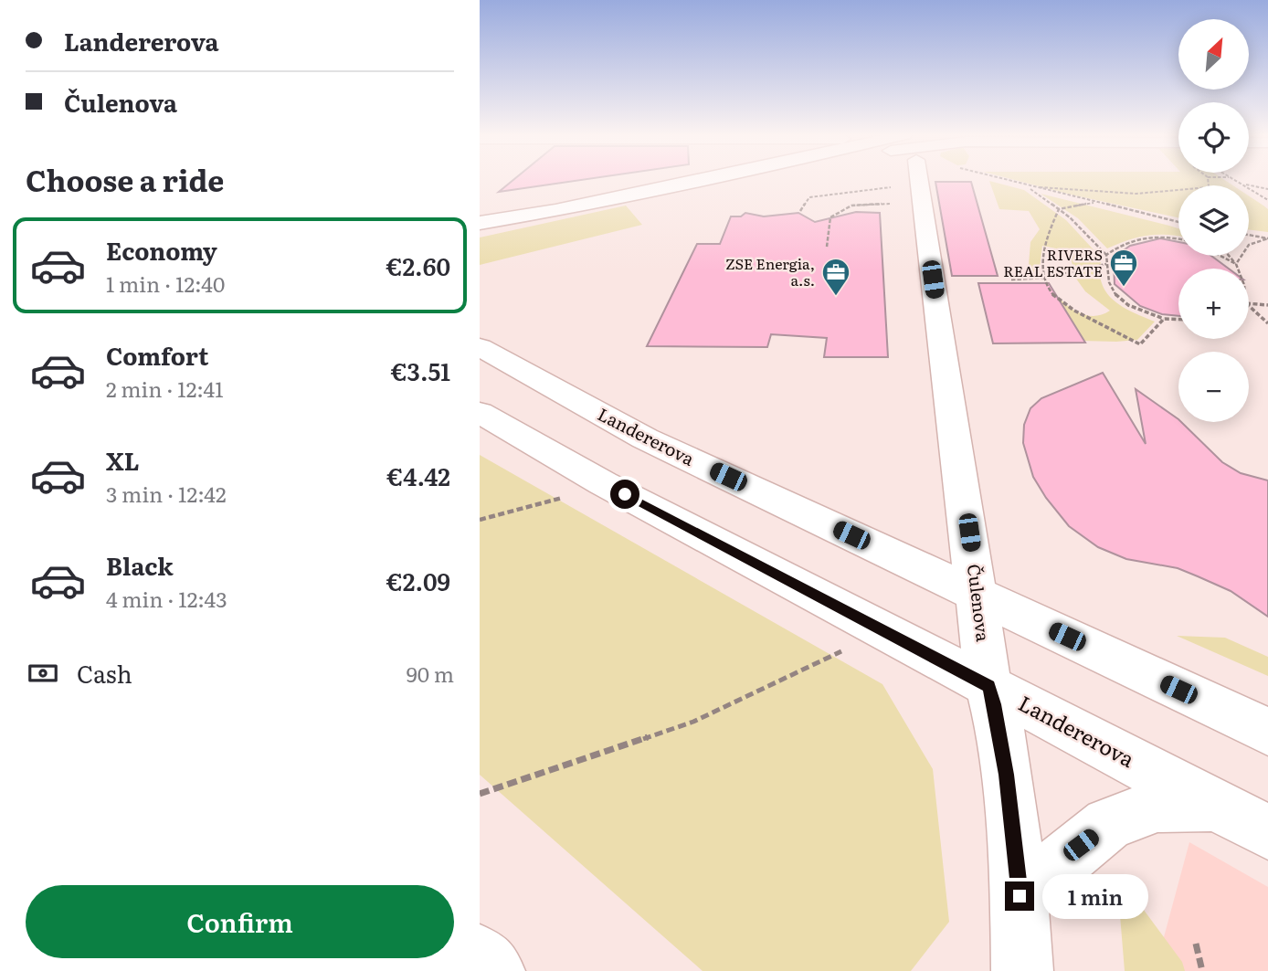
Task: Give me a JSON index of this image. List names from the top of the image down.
{
  "streets": {
    "street": ["Landererova", "Čulenova"]
  },
  "crossings": [
    ["Landererova", "Čulenova"]
  ],
  "places": {
    "office": ["RIVERS REAL ESTATE", "ZSE Energia, a.s."]
  },
  "north": "top right",
  "page": {
    "banner": ["Landererova", "Čulenova"],
    "map_buttons": ["+", "−"],
    "heading": "Choose a ride",
    "list": [
      {
        "name": "Economy",
        "note": "1 min · 12:40",
        "value": "€2.60"
      },
      {
        "name": "Comfort",
        "note": "2 min · 12:41",
        "value": "€3.51"
      },
      {
        "name": "XL",
        "note": "3 min · 12:42",
        "value": "€4.42"
      },
      {
        "name": "Black",
        "note": "4 min · 12:43",
        "value": "€2.09"
      }
    ],
    "pay": ["Cash", "90 m"],
    "buttons": "Confirm",
    "bubble": "1 min"
  }
}
